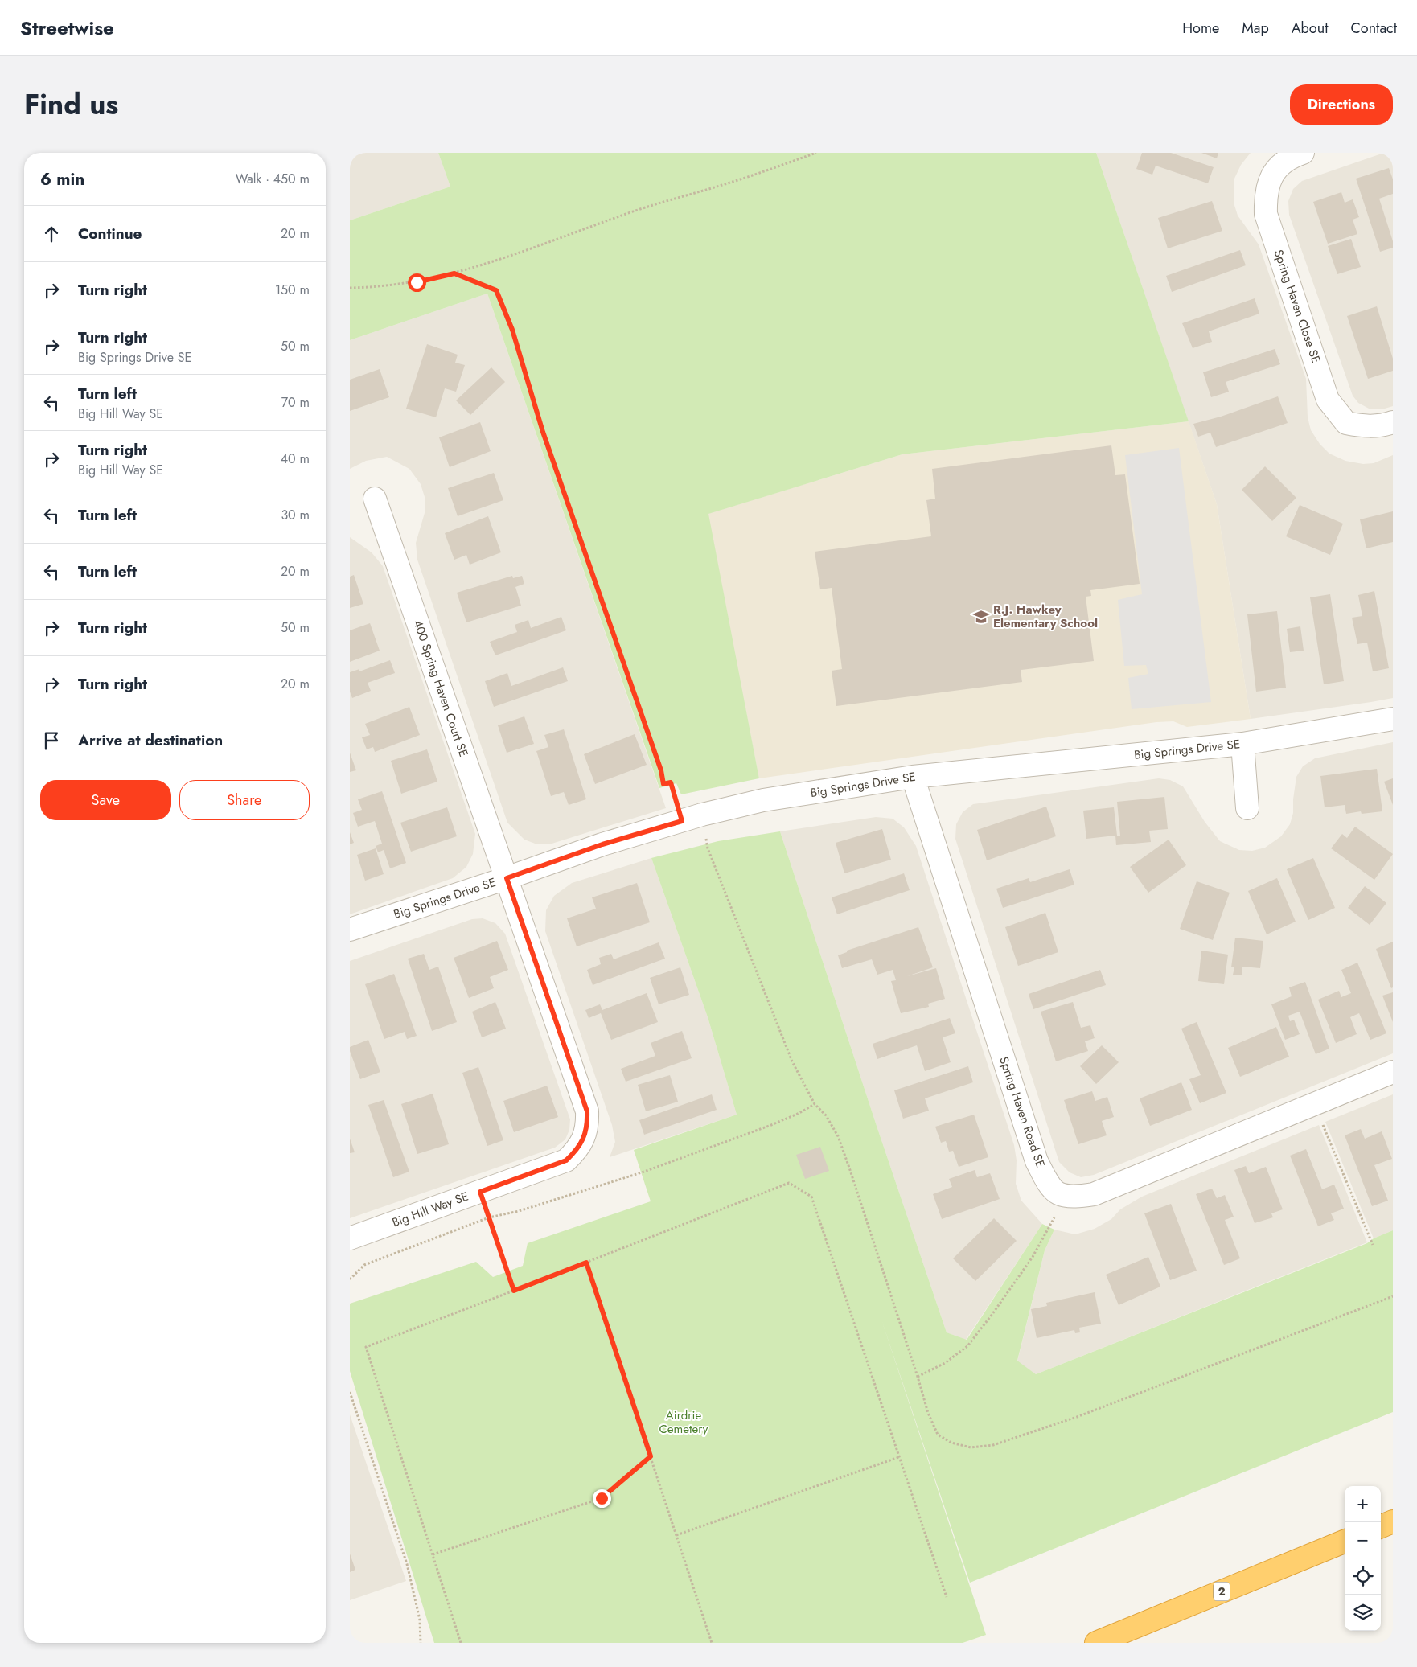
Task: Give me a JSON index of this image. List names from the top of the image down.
{
  "streets": {
    "highway": ["2"],
    "street": [
      "Spring Haven Close SE",
      "400 Spring Haven Court SE",
      "Big Springs Drive SE",
      "Spring Haven Road SE",
      "Big Hill Way SE"
    ]
  },
  "crossings": [
    ["400 Spring Haven Court SE", "Big Springs Drive SE"],
    ["400 Spring Haven Court SE", "Big Hill Way SE"],
    ["Big Springs Drive SE", "Spring Haven Road SE"],
    ["Big Springs Drive SE", "Big Hill Way SE"]
  ],
  "parks": ["Airdrie Cemetery"],
  "places": {
    "school or university": ["R.J. Hawkey Elementary School"]
  },
  "page": {
    "header": "Streetwise",
    "nav": [
      "Home",
      "Map",
      "About",
      "Contact"
    ],
    "title": "Find us",
    "buttons": [
      "Directions",
      ["Save", "Share"]
    ],
    "heading": ["6 min", "Walk · 450 m"],
    "list": [
      ["Continue", "20 m"],
      ["Turn right", "150 m"],
      ["Turn right", "Big Springs Drive SE", "50 m"],
      ["Turn left", "Big Hill Way SE", "70 m"],
      ["Turn right", "Big Hill Way SE", "40 m"],
      ["Turn left", "30 m"],
      ["Turn left", "20 m"],
      ["Turn right", "50 m"],
      ["Turn right", "20 m"],
      "Arrive at destination"
    ],
    "map_buttons": ["+", "−"]
  }
}
